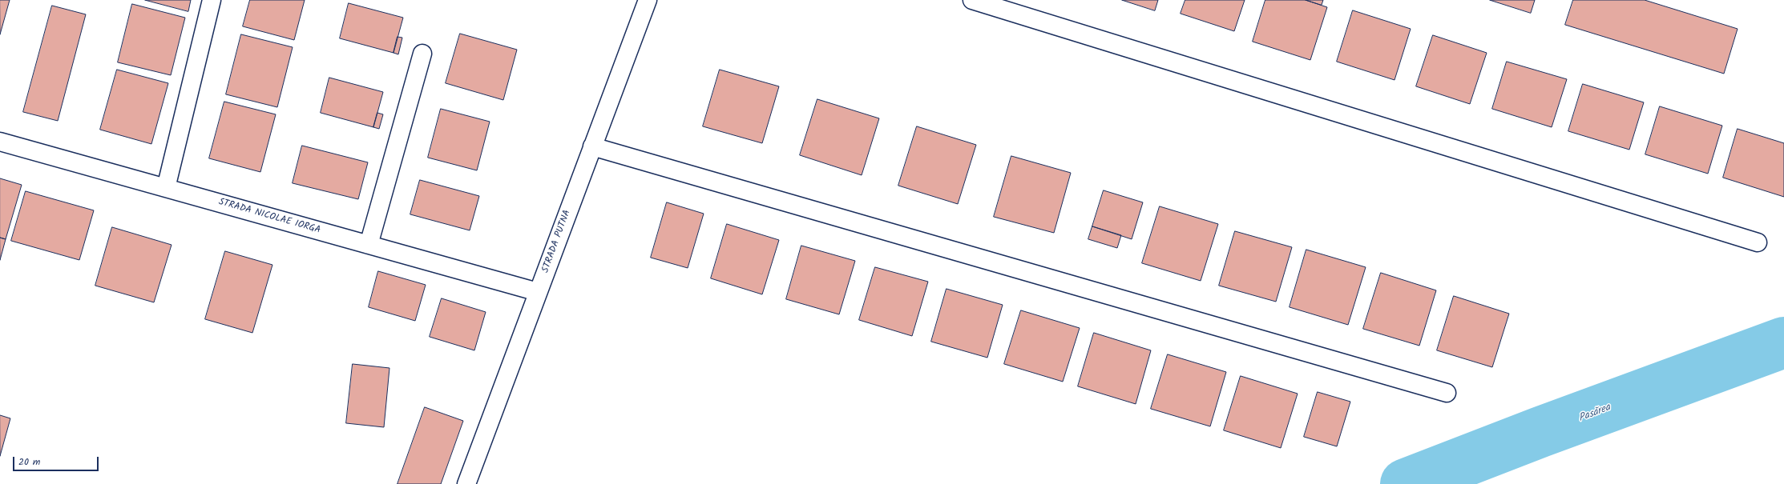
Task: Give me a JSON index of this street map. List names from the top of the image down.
{
  "streets": {
    "street": ["STRADA NICOLAE IORGA", "STRADA PUTNA"]
  },
  "crossings": [
    ["STRADA NICOLAE IORGA", "STRADA PUTNA"]
  ],
  "water": ["Pasărea"],
  "scale_bar": "20 m"
}
